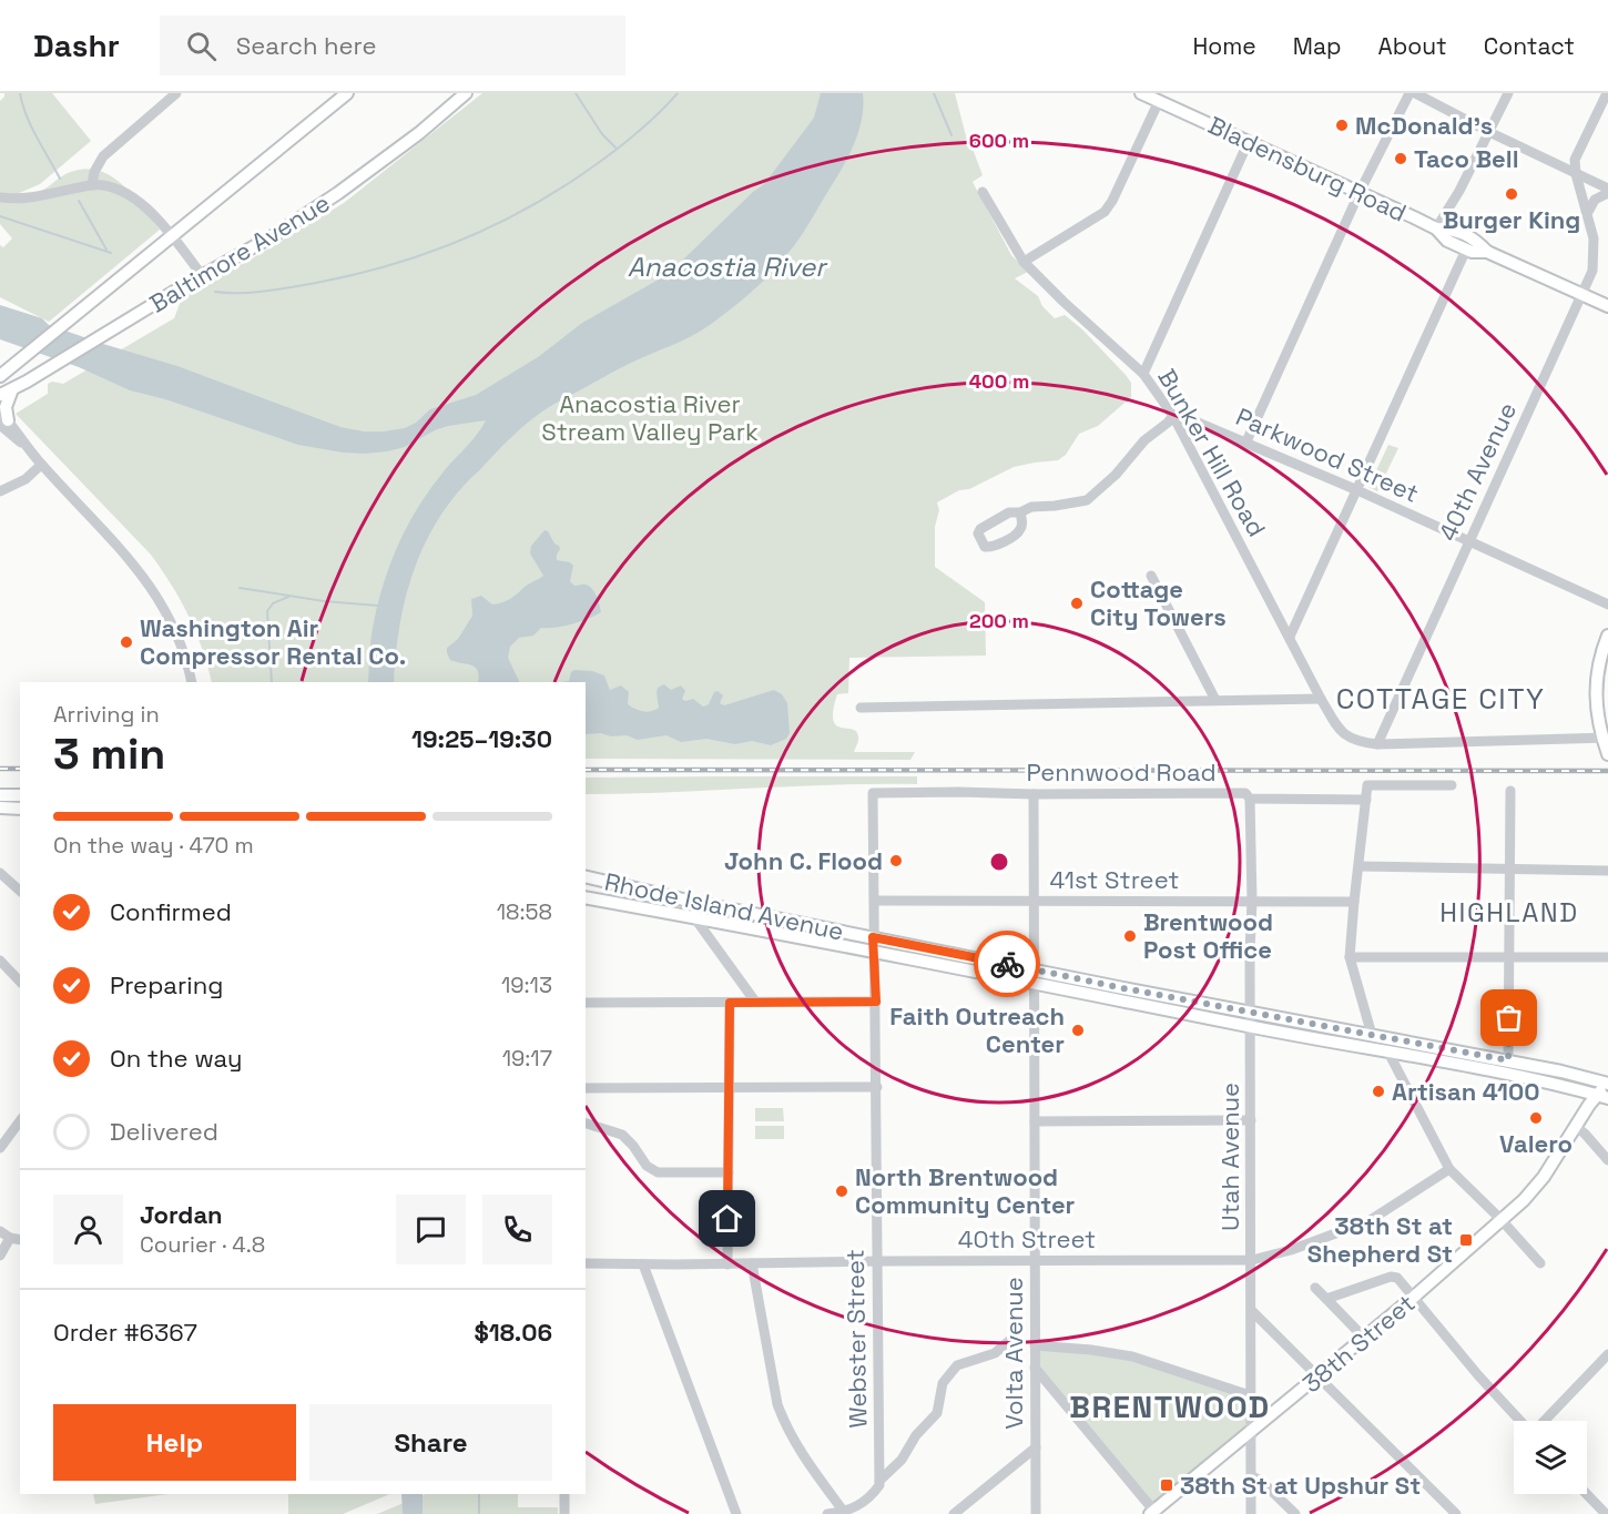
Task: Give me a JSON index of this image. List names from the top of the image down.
{
  "streets": {
    "main road": [
      "Bladensburg Road",
      "Baltimore Avenue",
      "Rhode Island Avenue",
      "38th Street"
    ],
    "street": [
      "Bunker Hill Road",
      "Parkwood Street",
      "40th Avenue",
      "Pennwood Road",
      "41st Street",
      "Utah Avenue",
      "40th Street",
      "Webster Street",
      "Volta Avenue"
    ]
  },
  "crossings": [
    ["Bladensburg Road", "40th Avenue"],
    ["Bunker Hill Road", "Parkwood Street"],
    ["Bunker Hill Road", "40th Avenue"],
    ["Parkwood Street", "40th Avenue"],
    ["Pennwood Road", "Utah Avenue"],
    ["Pennwood Road", "Webster Street"],
    ["Pennwood Road", "Volta Avenue"],
    ["41st Street", "Utah Avenue"],
    ["41st Street", "Webster Street"],
    ["41st Street", "Volta Avenue"],
    ["Rhode Island Avenue", "Utah Avenue"],
    ["Rhode Island Avenue", "Webster Street"],
    ["Rhode Island Avenue", "38th Street"],
    ["Rhode Island Avenue", "Volta Avenue"],
    ["Utah Avenue", "40th Street"],
    ["Utah Avenue", "38th Street"],
    ["40th Street", "Webster Street"],
    ["40th Street", "Volta Avenue"]
  ],
  "districts": ["COTTAGE CITY", "HIGHLAND", "BRENTWOOD"],
  "water": ["Anacostia River"],
  "parks": ["Anacostia River Stream Valley Park"],
  "places": {
    "other": [
      "McDonald's",
      "Taco Bell",
      "Burger King",
      "Cottage City Towers",
      "Washington Air Compressor Rental Co.",
      "John C. Flood",
      "Brentwood Post Office",
      "Faith Outreach Center",
      "Artisan 4100",
      "Valero",
      "North Brentwood Community Center"
    ],
    "transit": ["38th St at Shepherd St", "38th St at Upshur St"]
  },
  "page": {
    "header": "Dashr",
    "search": "Search here",
    "nav": [
      "Home",
      "Map",
      "About",
      "Contact"
    ],
    "heading": ["3 min", "Arriving in", "19:25–19:30"],
    "panel": [
      "Jordan",
      "Courier · 4.8",
      "Order #6367",
      "$18.06"
    ],
    "bar": "On the way · 470 m",
    "list": [
      ["Confirmed", "18:58"],
      ["Preparing", "19:13"],
      ["On the way", "19:17"],
      "Delivered"
    ],
    "buttons": ["Help", "Share"]
  },
  "rings": ["600 m", "400 m", "200 m"]
}
